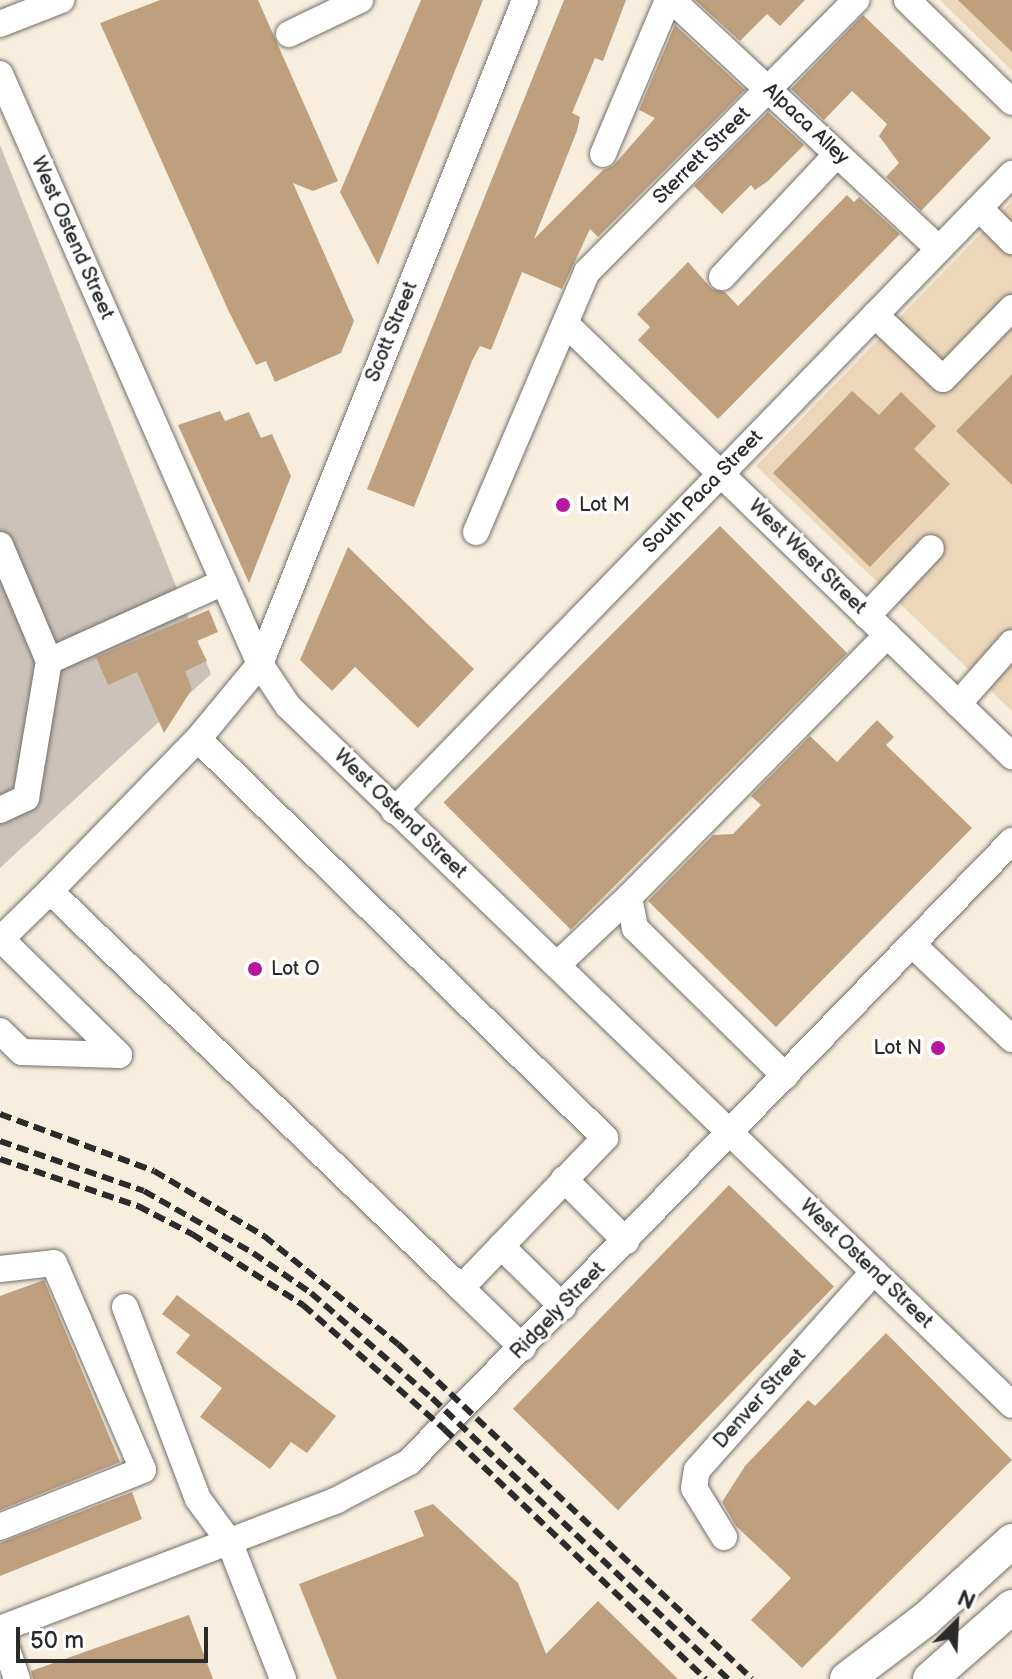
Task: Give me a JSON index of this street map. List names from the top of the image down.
{
  "streets": {
    "street": [
      "Alpaca Alley",
      "Sterrett Street",
      "West Ostend Street",
      "Scott Street",
      "South Paca Street",
      "West West Street",
      "Ridgely Street",
      "Denver Street"
    ]
  },
  "crossings": [
    ["Alpaca Alley", "Sterrett Street"],
    ["Alpaca Alley", "South Paca Street"],
    ["Sterrett Street", "West West Street"],
    ["West Ostend Street", "Scott Street"],
    ["West Ostend Street", "South Paca Street"],
    ["West Ostend Street", "Ridgely Street"],
    ["West Ostend Street", "Denver Street"],
    ["South Paca Street", "West West Street"]
  ],
  "places": ["Lot M", "Lot O", "Lot N"],
  "scale_bar": "50 m",
  "north": "top right"
}
